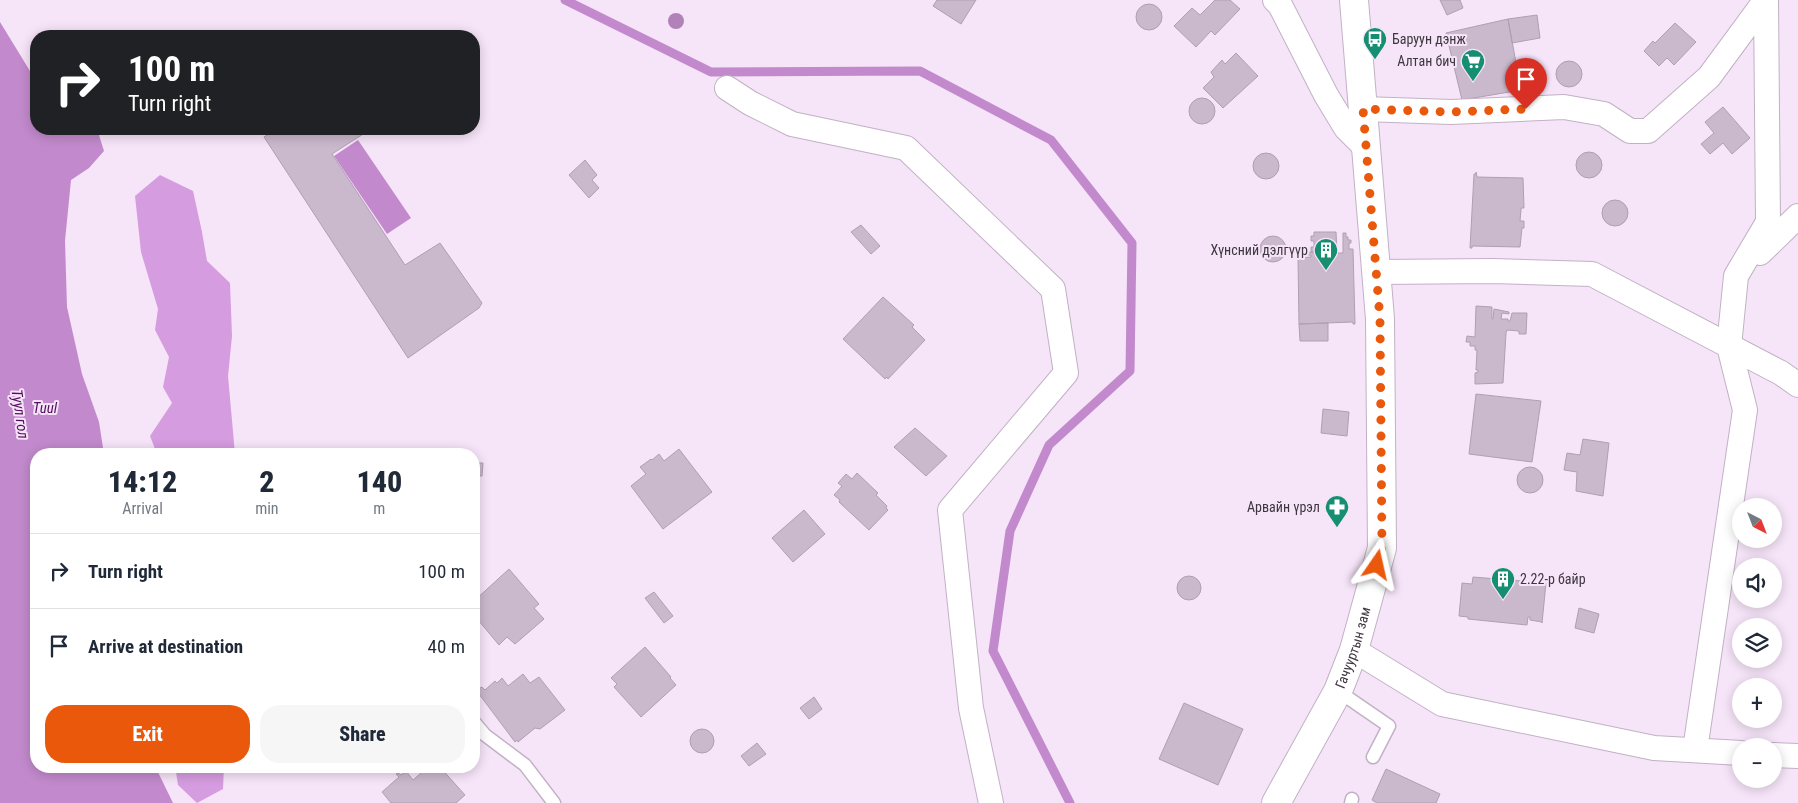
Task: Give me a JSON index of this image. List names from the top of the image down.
{
  "streets": {
    "main road": ["Гачууртын зам"]
  },
  "water": ["Tuul", "Туул гол"],
  "places": {
    "bus stop": ["Баруун дэнж"],
    "supermarket": ["Алтан бич"],
    "building": ["Хүнсний дэлгүүр", "2.22-р байр"],
    "pharmacy": ["Арвайн үрэл"]
  },
  "north": "bottom right",
  "page": {
    "turn": ["100 m", "Turn right"],
    "eta": [
      "14:12",
      "Arrival",
      "2",
      "min",
      "140",
      "m"
    ],
    "map_buttons": ["+", "−"],
    "list": [
      {
        "name": "Turn right",
        "value": "100 m"
      },
      {
        "name": "Arrive at destination",
        "value": "40 m"
      }
    ],
    "buttons": ["Exit", "Share"]
  }
}
